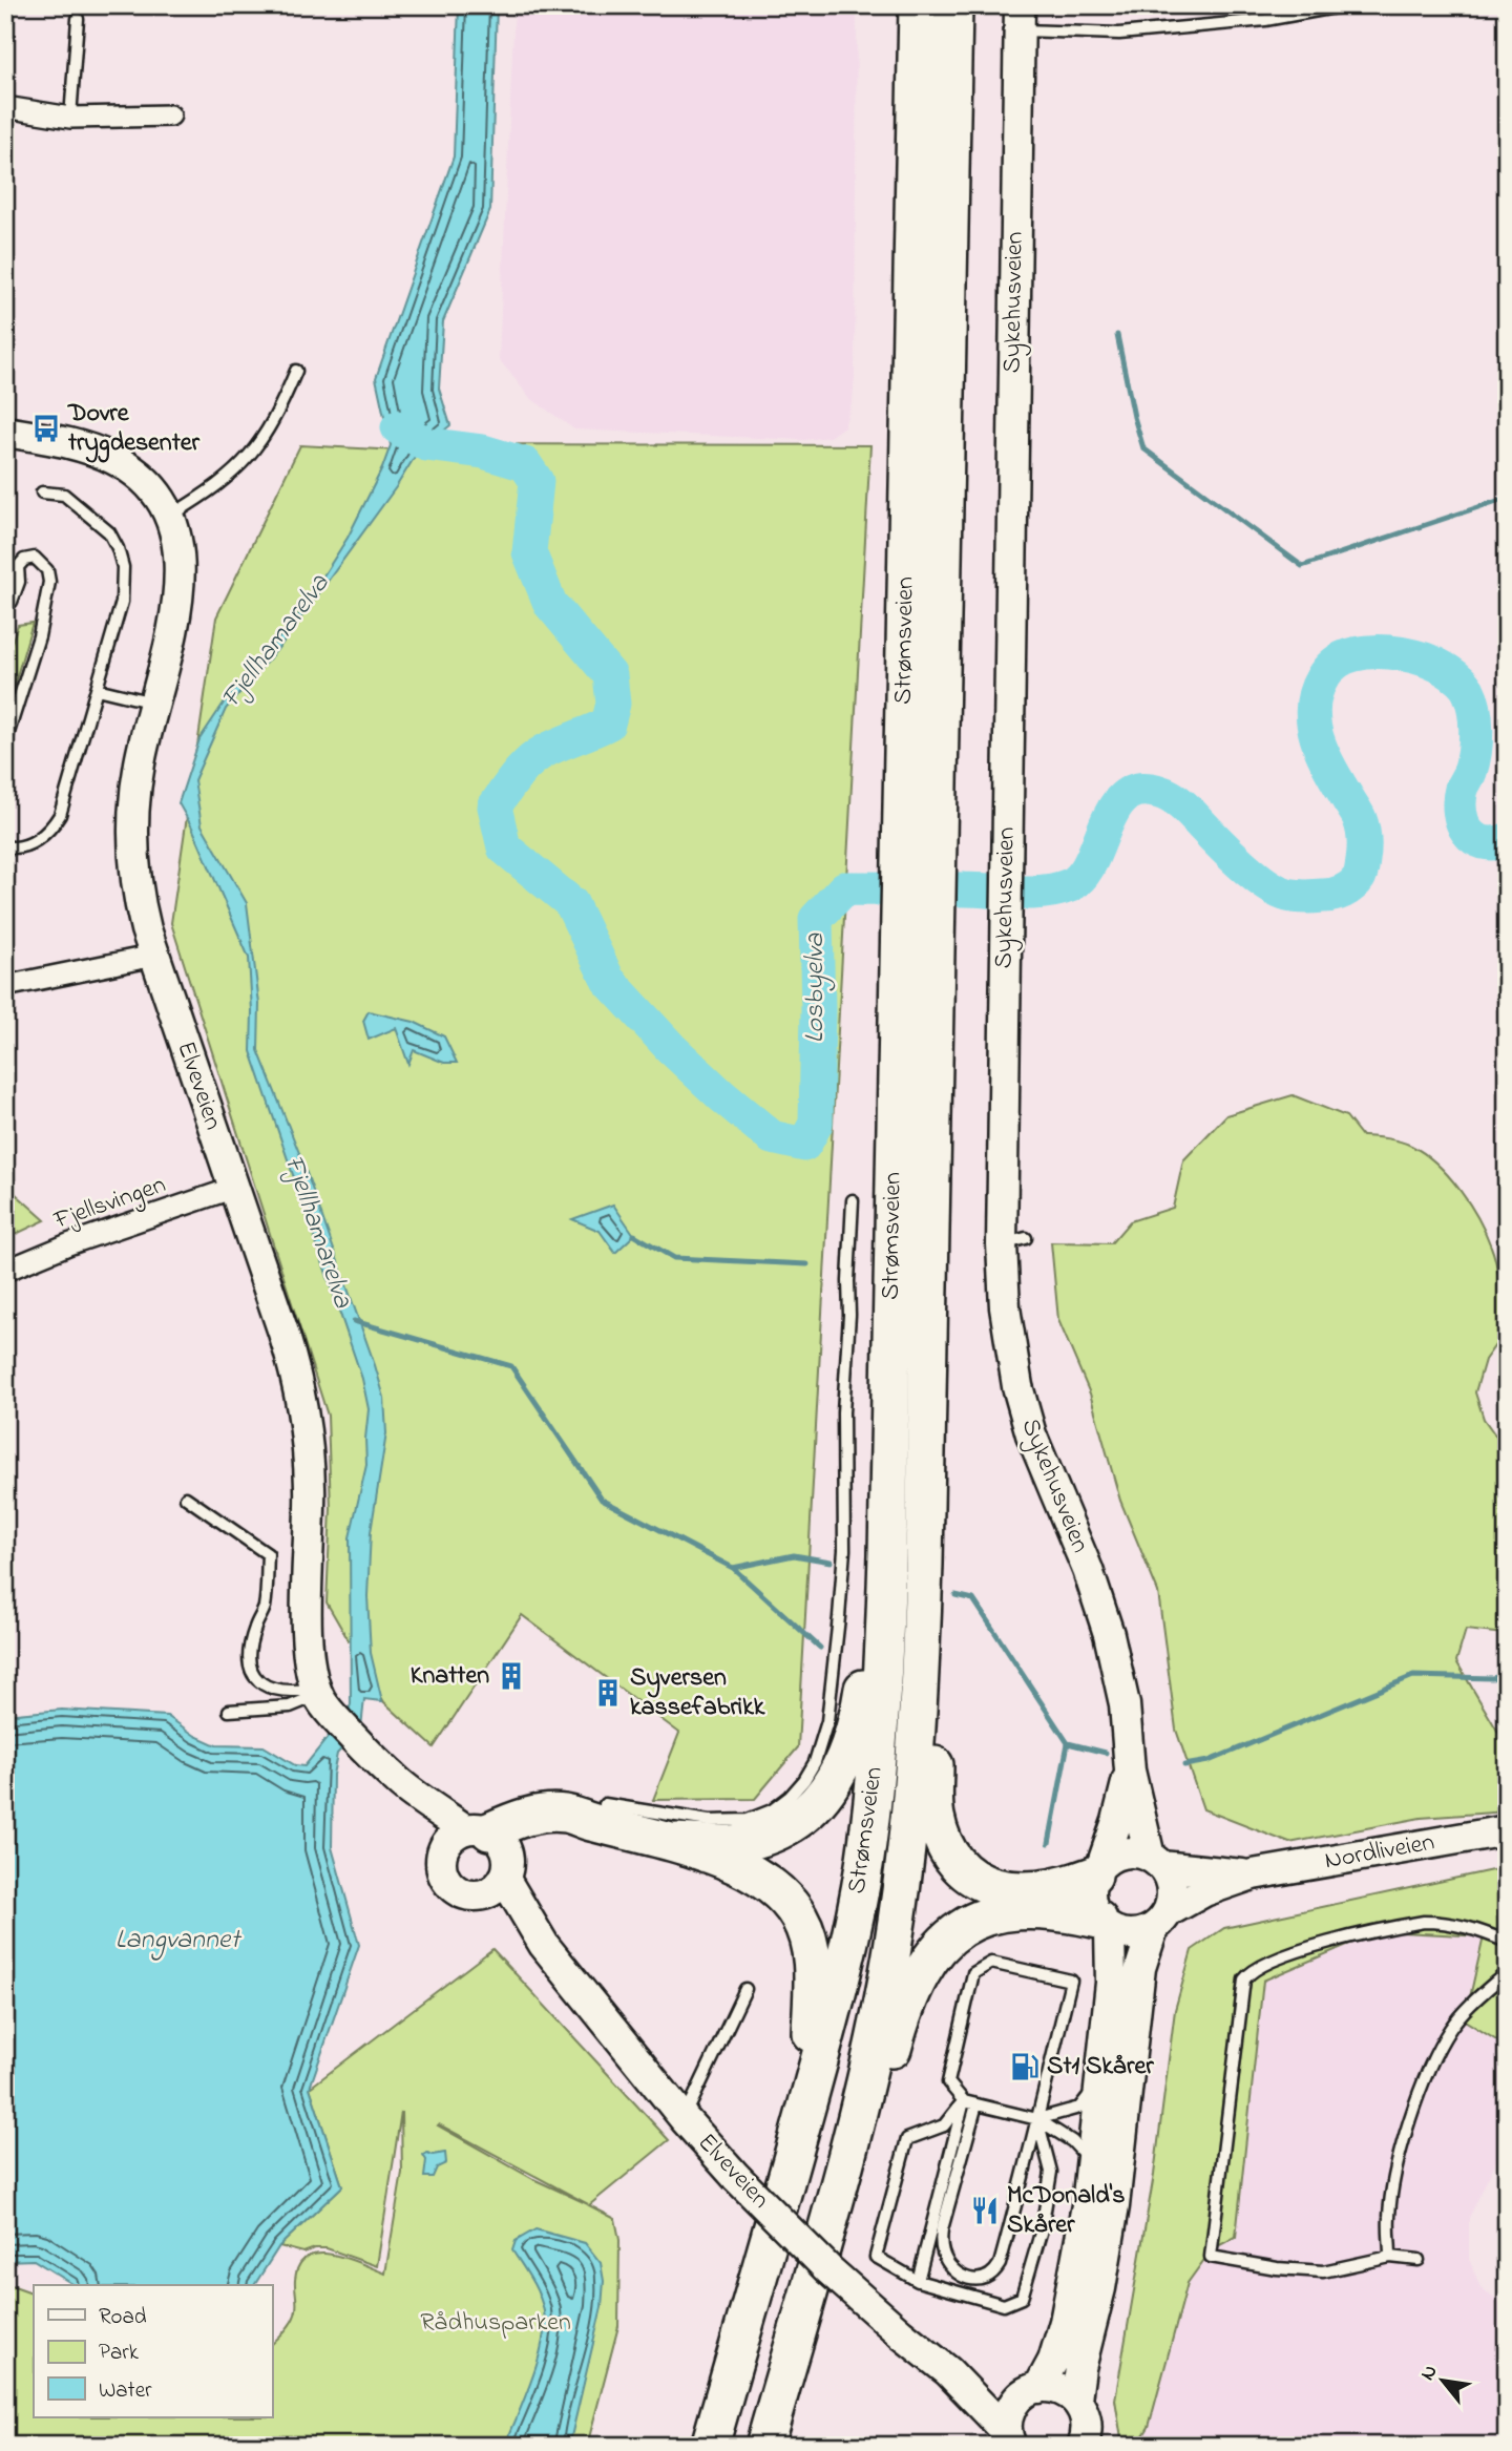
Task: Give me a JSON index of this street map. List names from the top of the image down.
{
  "streets": {
    "highway": ["Strømsveien"],
    "main road": ["Sykehusveien", "Elveveien", "Nordliveien"],
    "street": ["Fjellsvingen"]
  },
  "crossings": [
    ["Sykehusveien", "Nordliveien"],
    ["Elveveien", "Fjellsvingen"]
  ],
  "water": ["Fjellhamarelva", "Losbyelva", "Langvannet"],
  "parks": ["Rådhusparken"],
  "places": {
    "bus stop": ["Dovre trygdesenter"],
    "building": ["Knatten", "Syversen kassefabrikk"],
    "fuel station": ["St1 Skårer"],
    "restaurant": ["McDonald's Skårer"]
  },
  "legend": ["Road", "Park", "Water"],
  "north": "top left"
}
